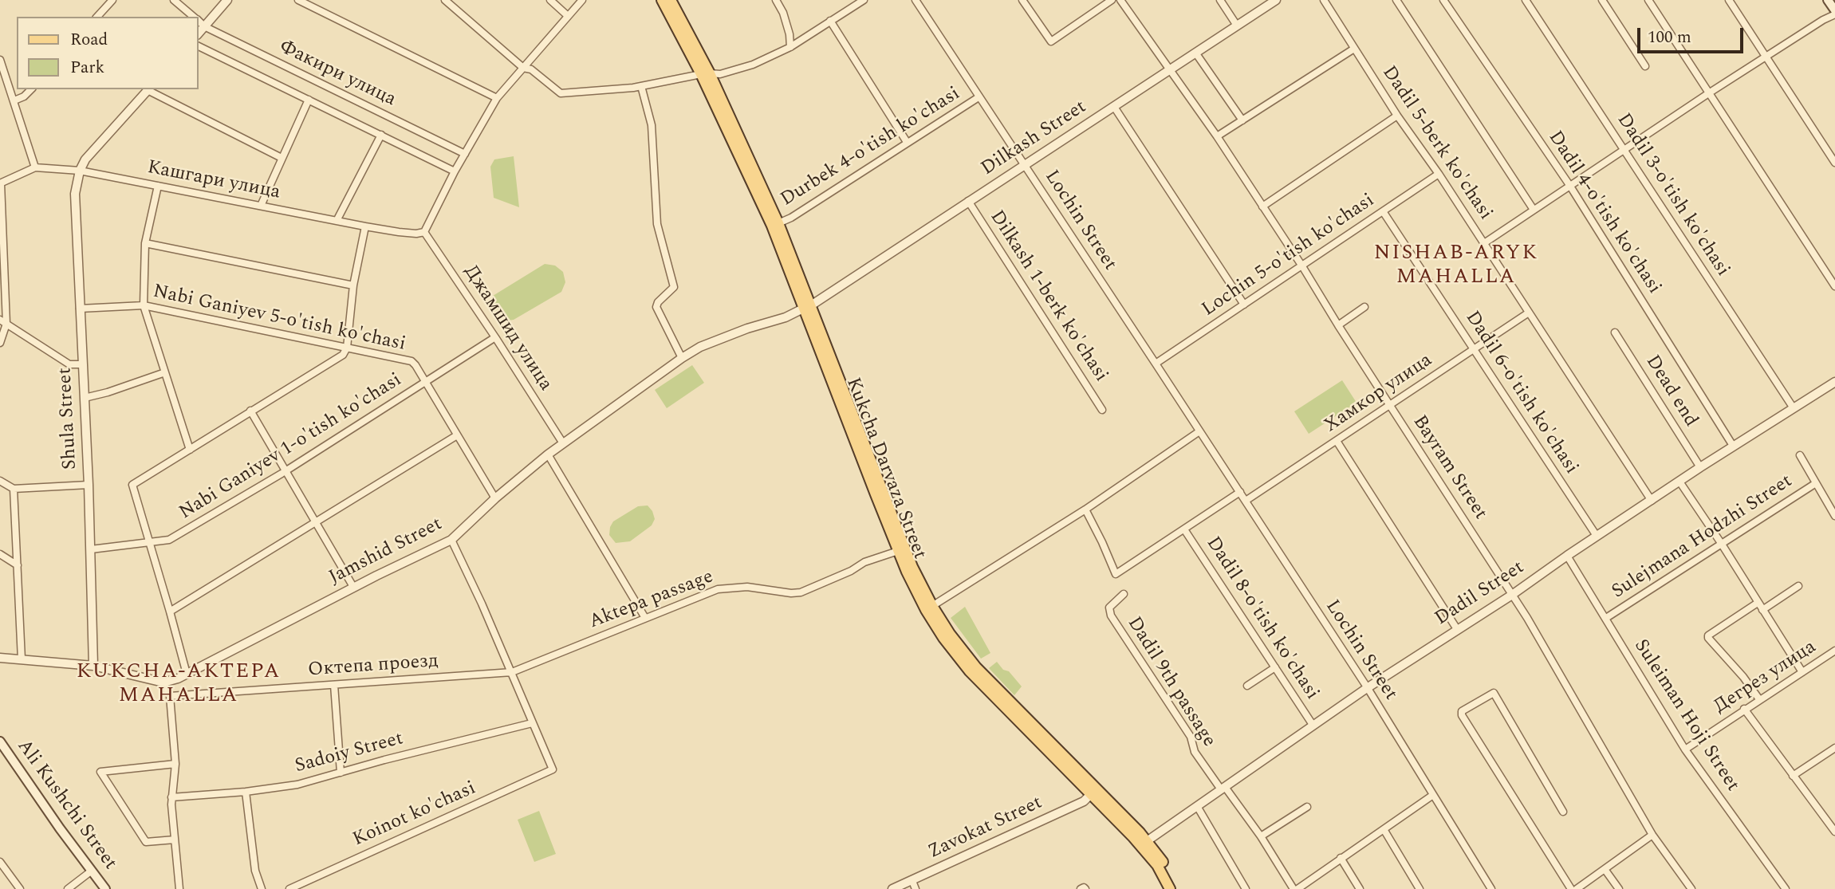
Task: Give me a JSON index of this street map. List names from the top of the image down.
{
  "streets": {
    "main road": ["Kukcha Darvaza Street", "Ali Kushchi Street"],
    "street": [
      "Факири улица",
      "Dilkash Street",
      "Dadil 5-berk ko'chasi",
      "Durbek 4-o'tish ko'chasi",
      "Кашгари улица",
      "Dadil 3-o'tish ko'chasi",
      "Dadil 4-o'tish ko'chasi",
      "Lochin Street",
      "Lochin 5-o'tish ko'chasi",
      "Dilkash 1-berk ko'chasi",
      "Nabi Ganiyev 5-o'tish ko'chasi",
      "Джамшид улица",
      "Dead end",
      "Dadil 6-o'tish ko'chasi",
      "Хамкор улица",
      "Shula Street",
      "Nabi Ganiyev 1-o'tish ko'chasi",
      "Bayram Street",
      "Sulejmana Hodzhi Street",
      "Jamshid Street",
      "Dadil Street",
      "Aktepa passage",
      "Dadil 8-o'tish ko'chasi",
      "Октепа проезд",
      "Дегрез улица",
      "Dadil 9th passage",
      "Suleiman Hoji Street",
      "Sadoiy Street",
      "Koinot ko'chasi",
      "Zavokat Street"
    ]
  },
  "crossings": [
    ["Dilkash Street", "Lochin Street"],
    ["Dilkash Street", "Dilkash 1-berk ko'chasi"],
    ["Dilkash Street", "Bayram Street"],
    ["Dilkash Street", "Kukcha Darvaza Street"],
    ["Dilkash Street", "Jamshid Street"],
    ["Dadil 5-berk ko'chasi", "Lochin 5-o'tish ko'chasi"],
    ["Dadil 5-berk ko'chasi", "Хамкор улица"],
    ["Dadil 5-berk ko'chasi", "Dadil Street"],
    ["Durbek 4-o'tish ko'chasi", "Lochin Street"],
    ["Durbek 4-o'tish ko'chasi", "Kukcha Darvaza Street"],
    ["Кашгари улица", "Джамшид улица"],
    ["Кашгари улица", "Shula Street"],
    ["Dadil 3-o'tish ko'chasi", "Dadil Street"],
    ["Dadil 4-o'tish ko'chasi", "Dadil Street"],
    ["Lochin Street", "Lochin 5-o'tish ko'chasi"],
    ["Lochin Street", "Хамкор улица"],
    ["Lochin Street", "Dadil Street"],
    ["Lochin 5-o'tish ko'chasi", "Dadil 6-o'tish ko'chasi"],
    ["Lochin 5-o'tish ko'chasi", "Bayram Street"],
    ["Nabi Ganiyev 5-o'tish ko'chasi", "Shula Street"],
    ["Nabi Ganiyev 5-o'tish ko'chasi", "Nabi Ganiyev 1-o'tish ko'chasi"],
    ["Nabi Ganiyev 5-o'tish ko'chasi", "Jamshid Street"],
    ["Джамшид улица", "Nabi Ganiyev 1-o'tish ko'chasi"],
    ["Джамшид улица", "Jamshid Street"],
    ["Dead end", "Dadil Street"],
    ["Dadil 6-o'tish ko'chasi", "Хамкор улица"],
    ["Dadil 6-o'tish ko'chasi", "Dadil Street"],
    ["Хамкор улица", "Bayram Street"],
    ["Shula Street", "Nabi Ganiyev 1-o'tish ko'chasi"],
    ["Bayram Street", "Dadil Street"],
    ["Kukcha Darvaza Street", "Jamshid Street"],
    ["Kukcha Darvaza Street", "Dadil Street"],
    ["Kukcha Darvaza Street", "Aktepa passage"],
    ["Kukcha Darvaza Street", "Zavokat Street"],
    ["Sulejmana Hodzhi Street", "Suleiman Hoji Street"],
    ["Dadil Street", "Dadil 8-o'tish ko'chasi"],
    ["Dadil Street", "Dadil 9th passage"],
    ["Dadil Street", "Suleiman Hoji Street"],
    ["Aktepa passage", "Октепа проезд"],
    ["Дегрез улица", "Suleiman Hoji Street"],
    ["Sadoiy Street", "Koinot ko'chasi"]
  ],
  "districts": ["NISHAB-ARYK MAHALLA", "KUKCHA-AKTEPA MAHALLA"],
  "legend": ["Road", "Park"],
  "scale_bar": "100 m"
}
